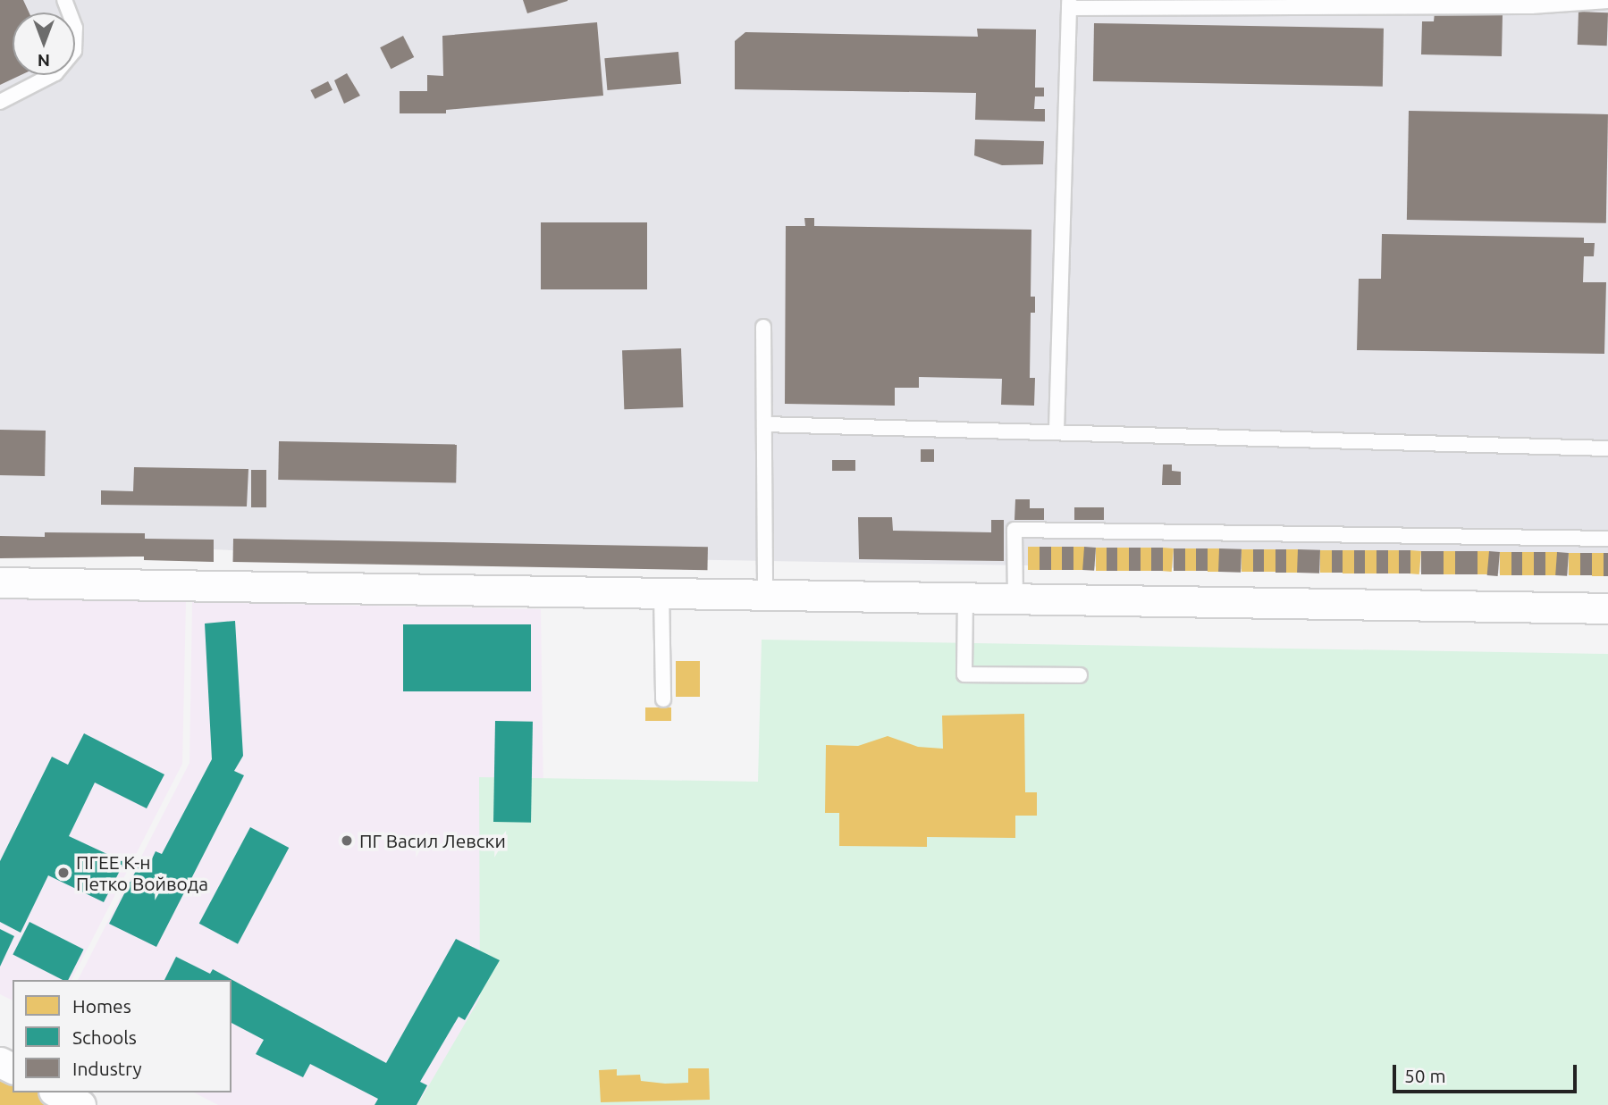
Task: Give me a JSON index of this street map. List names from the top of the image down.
{
  "places": ["ПГ Васил Левски", "ПГЕЕ К-н Петко Войвода"],
  "legend": ["Homes", "Schools", "Industry"],
  "scale_bar": "50 m",
  "north": "bottom"
}
